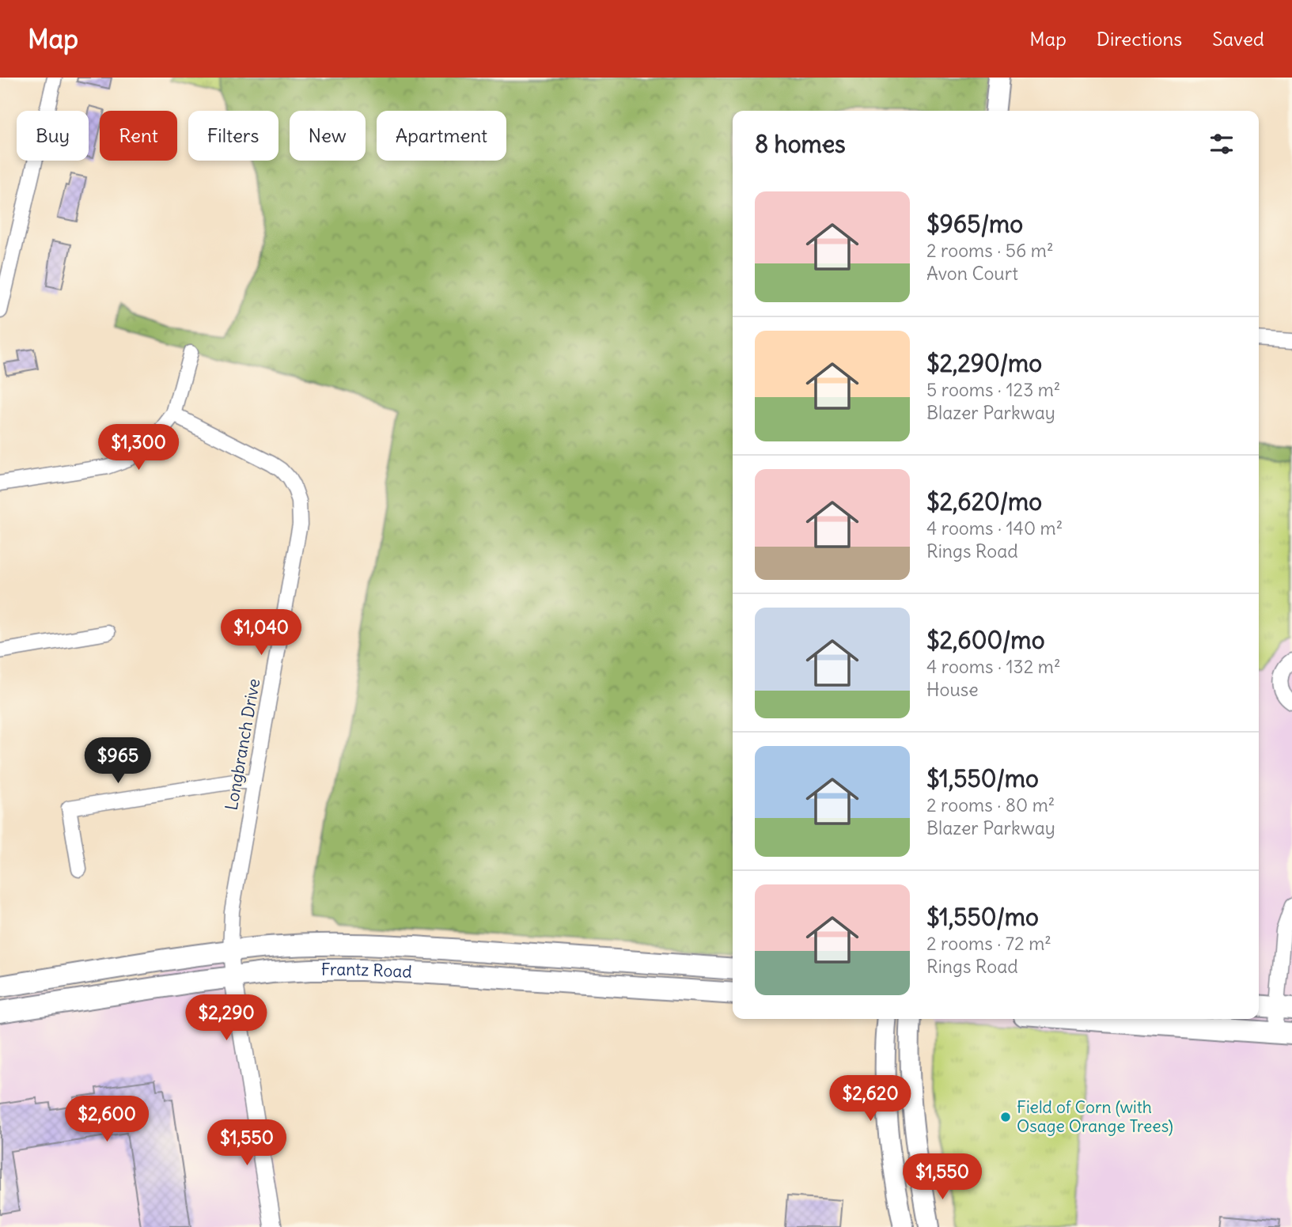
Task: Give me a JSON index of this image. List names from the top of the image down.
{
  "streets": {
    "main road": ["Frantz Road"],
    "street": ["Longbranch Drive"]
  },
  "crossings": [
    ["Longbranch Drive", "Frantz Road"]
  ],
  "places": ["Field of Corn (with Osage Orange Trees)"],
  "page": {
    "header": "Map",
    "nav": ["Map", "Directions", "Saved"],
    "chip": [
      "Buy",
      "Rent",
      "Filters",
      "New",
      "Apartment"
    ],
    "heading": "8 homes",
    "list": [
      {
        "name": "$965/mo",
        "note": "2 rooms · 56 m² · Avon Court"
      },
      {
        "name": "$2,290/mo",
        "note": "5 rooms · 123 m² · Blazer Parkway"
      },
      {
        "name": "$2,620/mo",
        "note": "4 rooms · 140 m² · Rings Road"
      },
      {
        "name": "$2,600/mo",
        "note": "4 rooms · 132 m² · House"
      },
      {
        "name": "$1,550/mo",
        "note": "2 rooms · 80 m² · Blazer Parkway"
      },
      {
        "name": "$1,550/mo",
        "note": "2 rooms · 72 m² · Rings Road"
      }
    ],
    "price": [
      "$1,300",
      "$1,040",
      "$965",
      "$2,290",
      "$2,620",
      "$2,600",
      "$1,550",
      "$1,550"
    ]
  }
}
